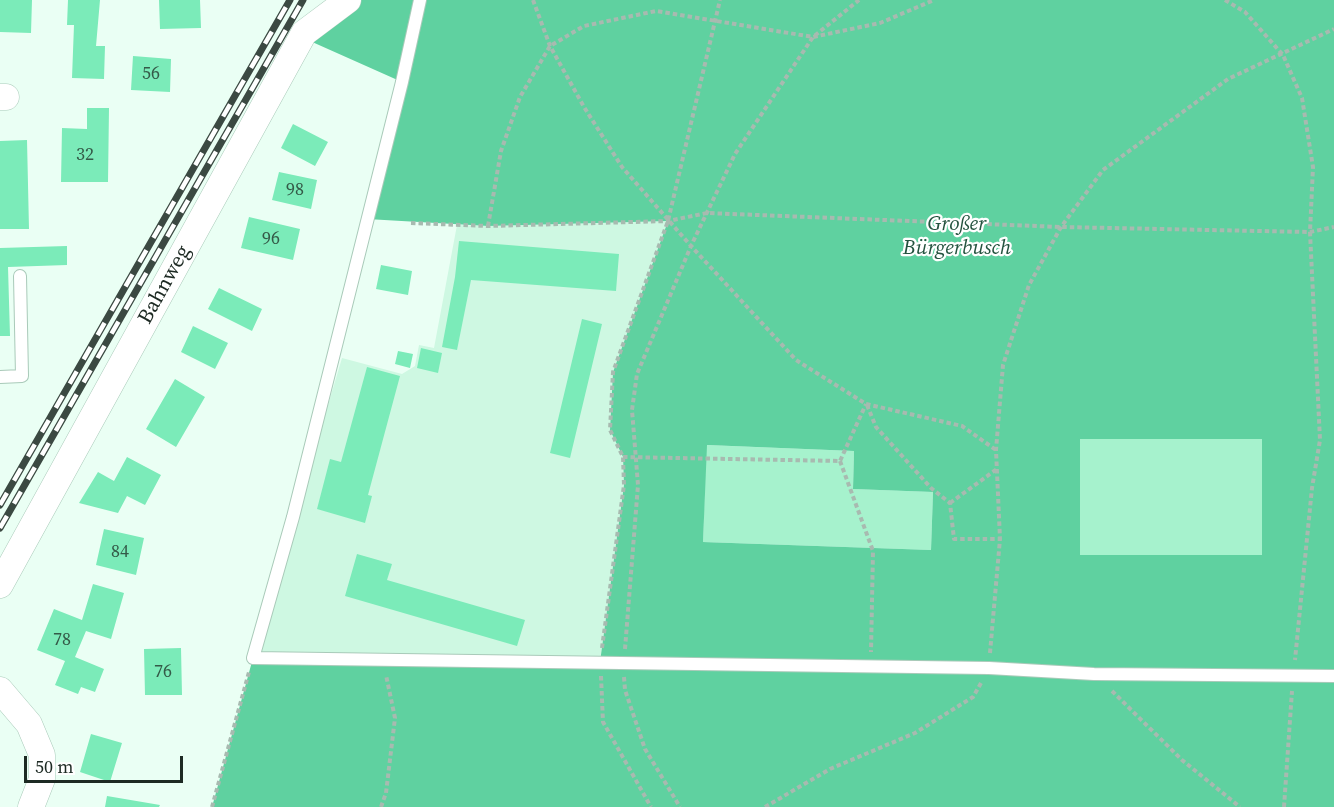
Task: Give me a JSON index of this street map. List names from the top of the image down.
{
  "streets": {
    "street": ["Bahnweg"]
  },
  "parks": ["Großer Bürgerbusch"],
  "house_numbers": [
    "56",
    "32",
    "98",
    "96",
    "84",
    "78",
    "76"
  ],
  "scale_bar": "50 m"
}
